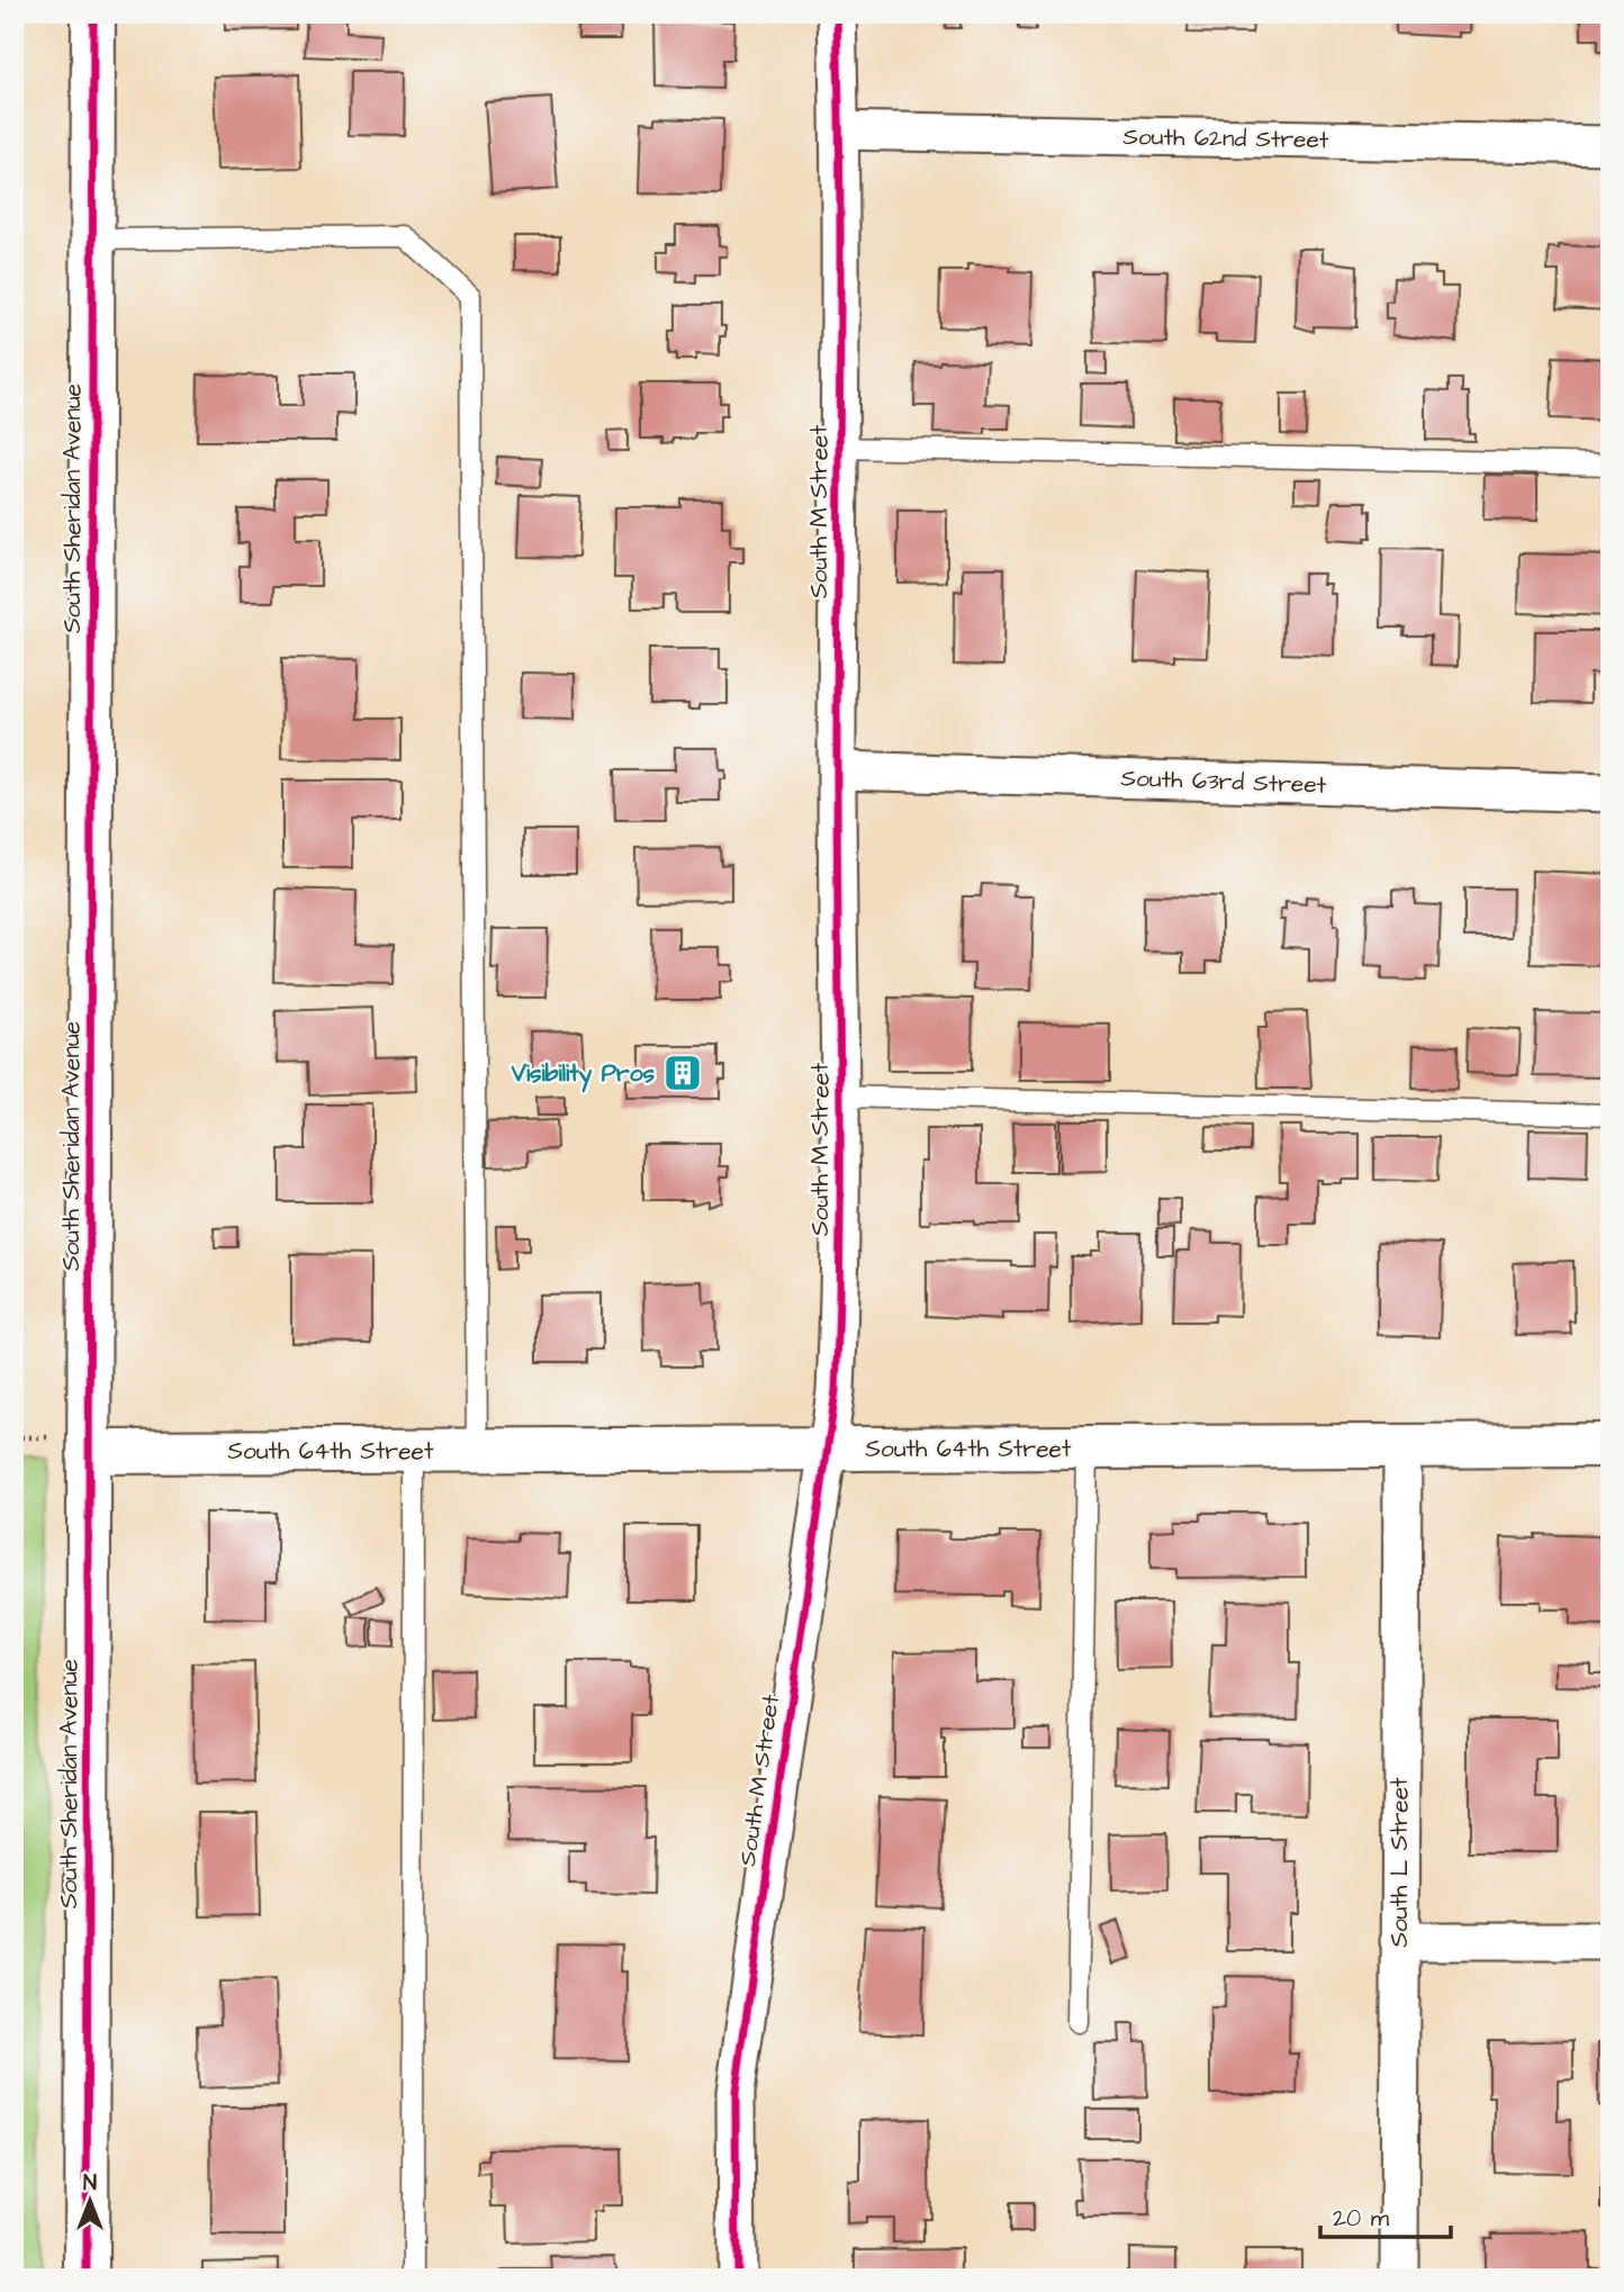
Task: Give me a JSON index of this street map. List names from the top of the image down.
{
  "streets": {
    "street": [
      "South 62nd Street",
      "South Sheridan Avenue",
      "South M Street",
      "South 63rd Street",
      "South 64th Street",
      "South L Street"
    ]
  },
  "crossings": [
    ["South 62nd Street", "South M Street"],
    ["South Sheridan Avenue", "South 64th Street"],
    ["South M Street", "South 63rd Street"],
    ["South M Street", "South 64th Street"],
    ["South 64th Street", "South L Street"]
  ],
  "places": {
    "building": ["Visibility Pros"]
  },
  "scale_bar": "20 m",
  "north": "top"
}
